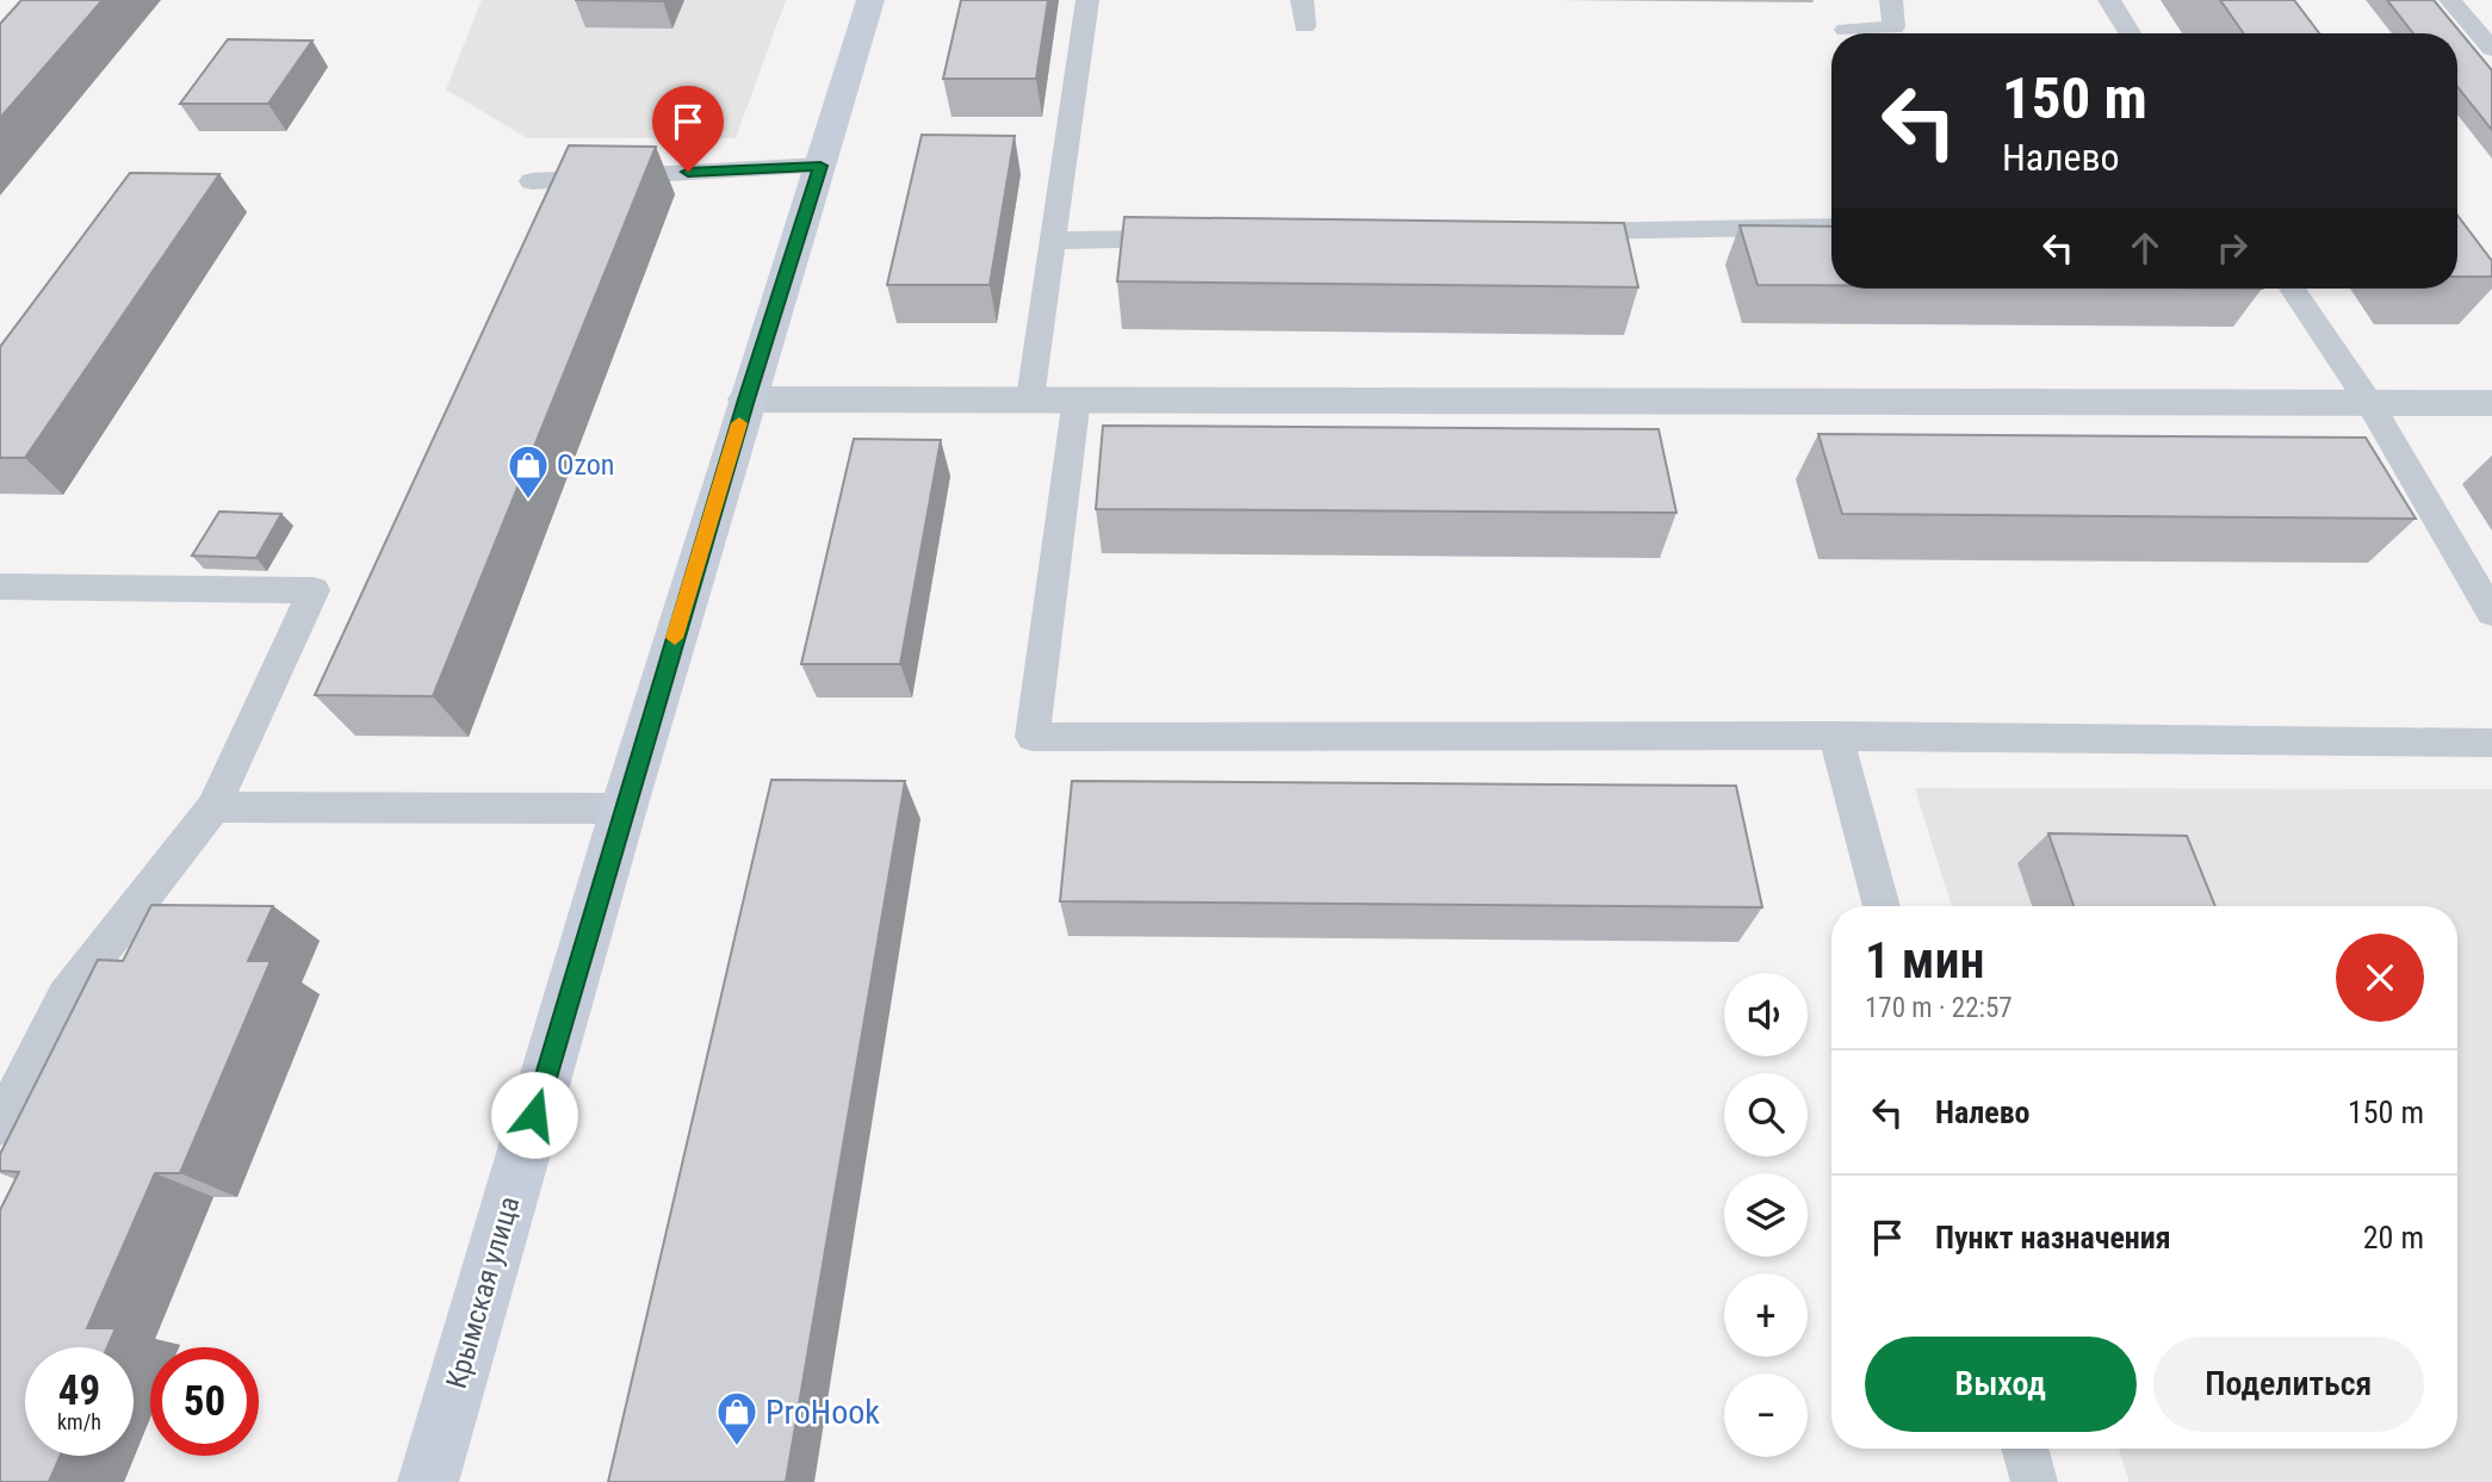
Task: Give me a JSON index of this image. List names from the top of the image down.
{
  "streets": {
    "main road": ["Крымская улица"]
  },
  "places": {
    "shop": ["Ozon", "ProHook"]
  },
  "page": {
    "turn": ["150 m", "Налево"],
    "heading": ["1 мин", "170 m · 22:57"],
    "map_buttons": ["+", "−"],
    "list": [
      {
        "name": "Налево",
        "value": "150 m"
      },
      {
        "name": "Пункт назначения",
        "value": "20 m"
      }
    ],
    "buttons": ["Выход", "Поделиться"],
    "speed": "49 km/h",
    "limit": "50"
  }
}
